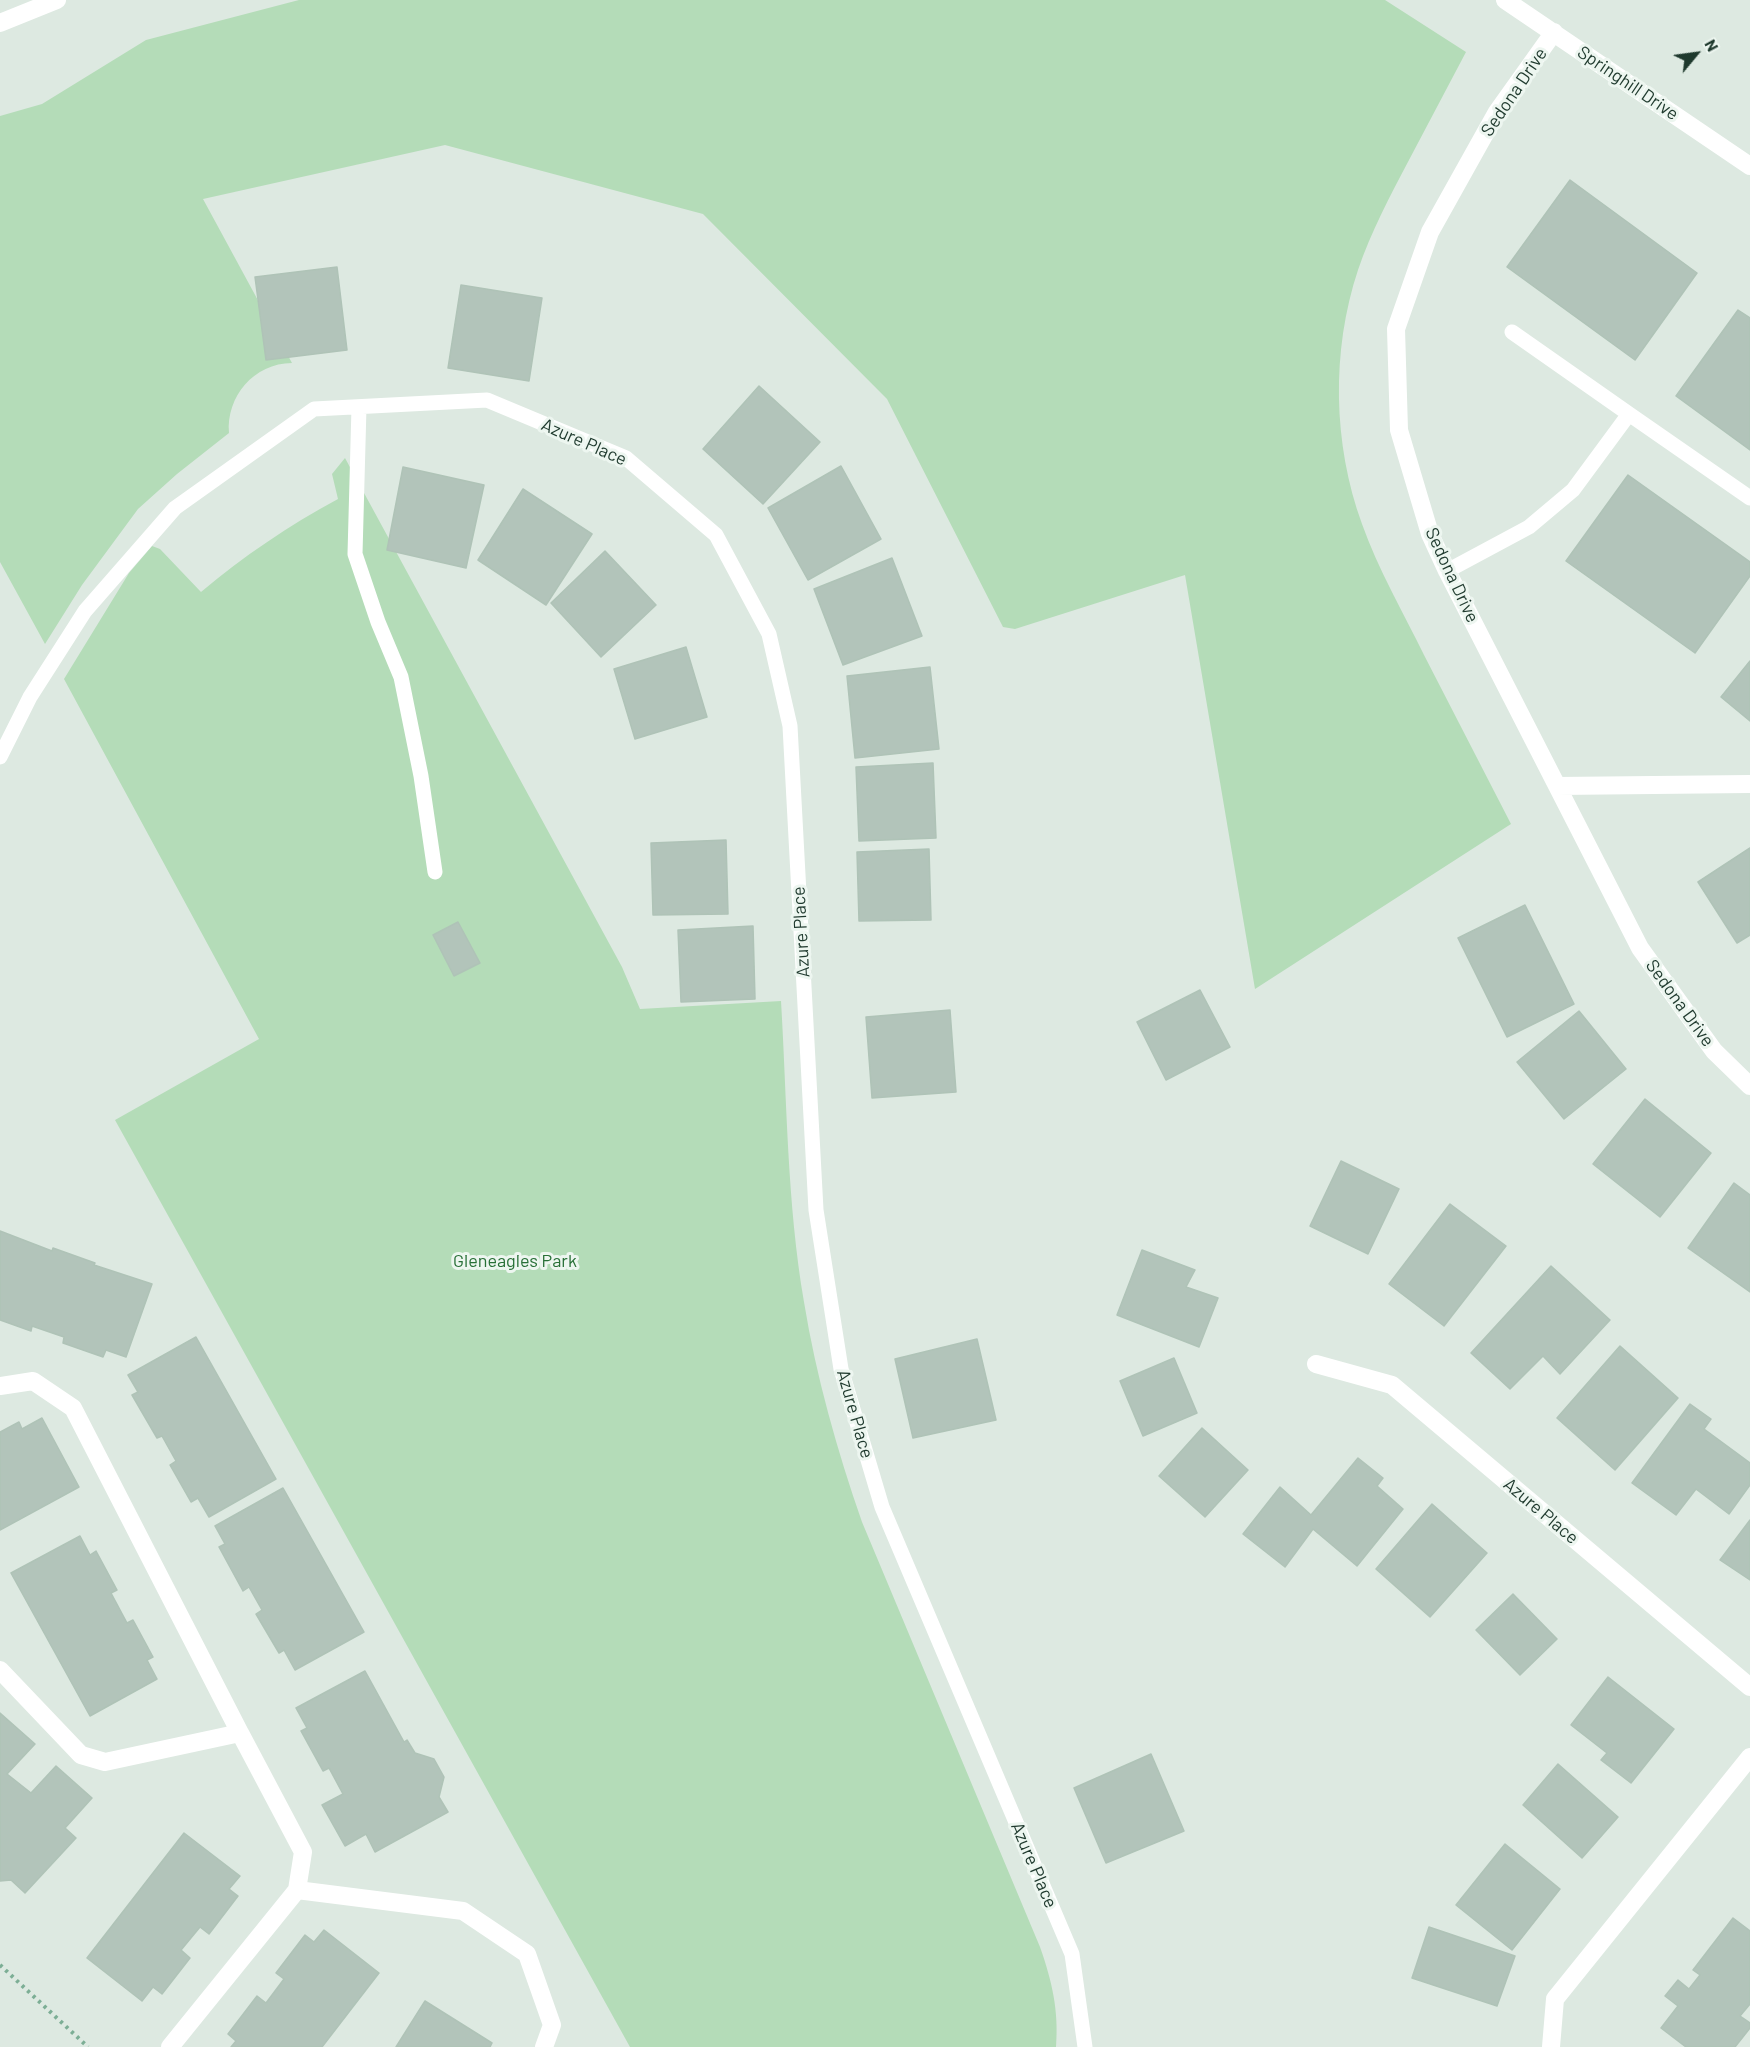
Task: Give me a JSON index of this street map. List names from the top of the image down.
{
  "streets": {
    "street": ["Springhill Drive", "Sedona Drive", "Azure Place"]
  },
  "crossings": [
    ["Springhill Drive", "Sedona Drive"]
  ],
  "parks": ["Gleneagles Park"],
  "north": "top right"
}
